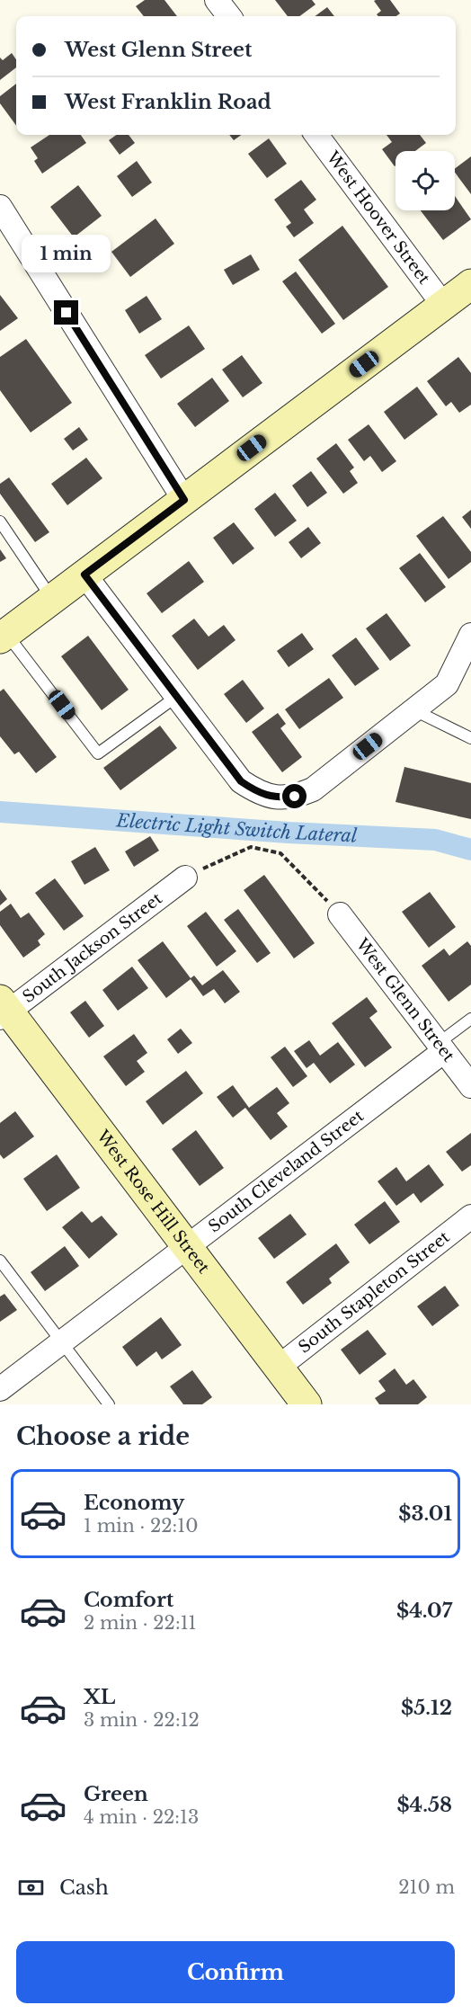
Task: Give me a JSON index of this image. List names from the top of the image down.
{
  "streets": {
    "street": [
      "West Hoover Street",
      "South Jackson Street",
      "West Glenn Street",
      "South Cleveland Street",
      "West Rose Hill Street",
      "South Stapleton Street"
    ]
  },
  "crossings": [
    ["South Jackson Street", "West Rose Hill Street"],
    ["West Glenn Street", "South Cleveland Street"],
    ["South Cleveland Street", "West Rose Hill Street"],
    ["West Rose Hill Street", "South Stapleton Street"]
  ],
  "water": ["Electric Light Switch Lateral"],
  "page": {
    "banner": ["West Glenn Street", "West Franklin Road"],
    "bubble": "1 min",
    "heading": "Choose a ride",
    "list": [
      {
        "name": "Economy",
        "note": "1 min · 22:10",
        "value": "$3.01"
      },
      {
        "name": "Comfort",
        "note": "2 min · 22:11",
        "value": "$4.07"
      },
      {
        "name": "XL",
        "note": "3 min · 22:12",
        "value": "$5.12"
      },
      {
        "name": "Green",
        "note": "4 min · 22:13",
        "value": "$4.58"
      }
    ],
    "pay": ["Cash", "210 m"],
    "buttons": "Confirm"
  }
}
